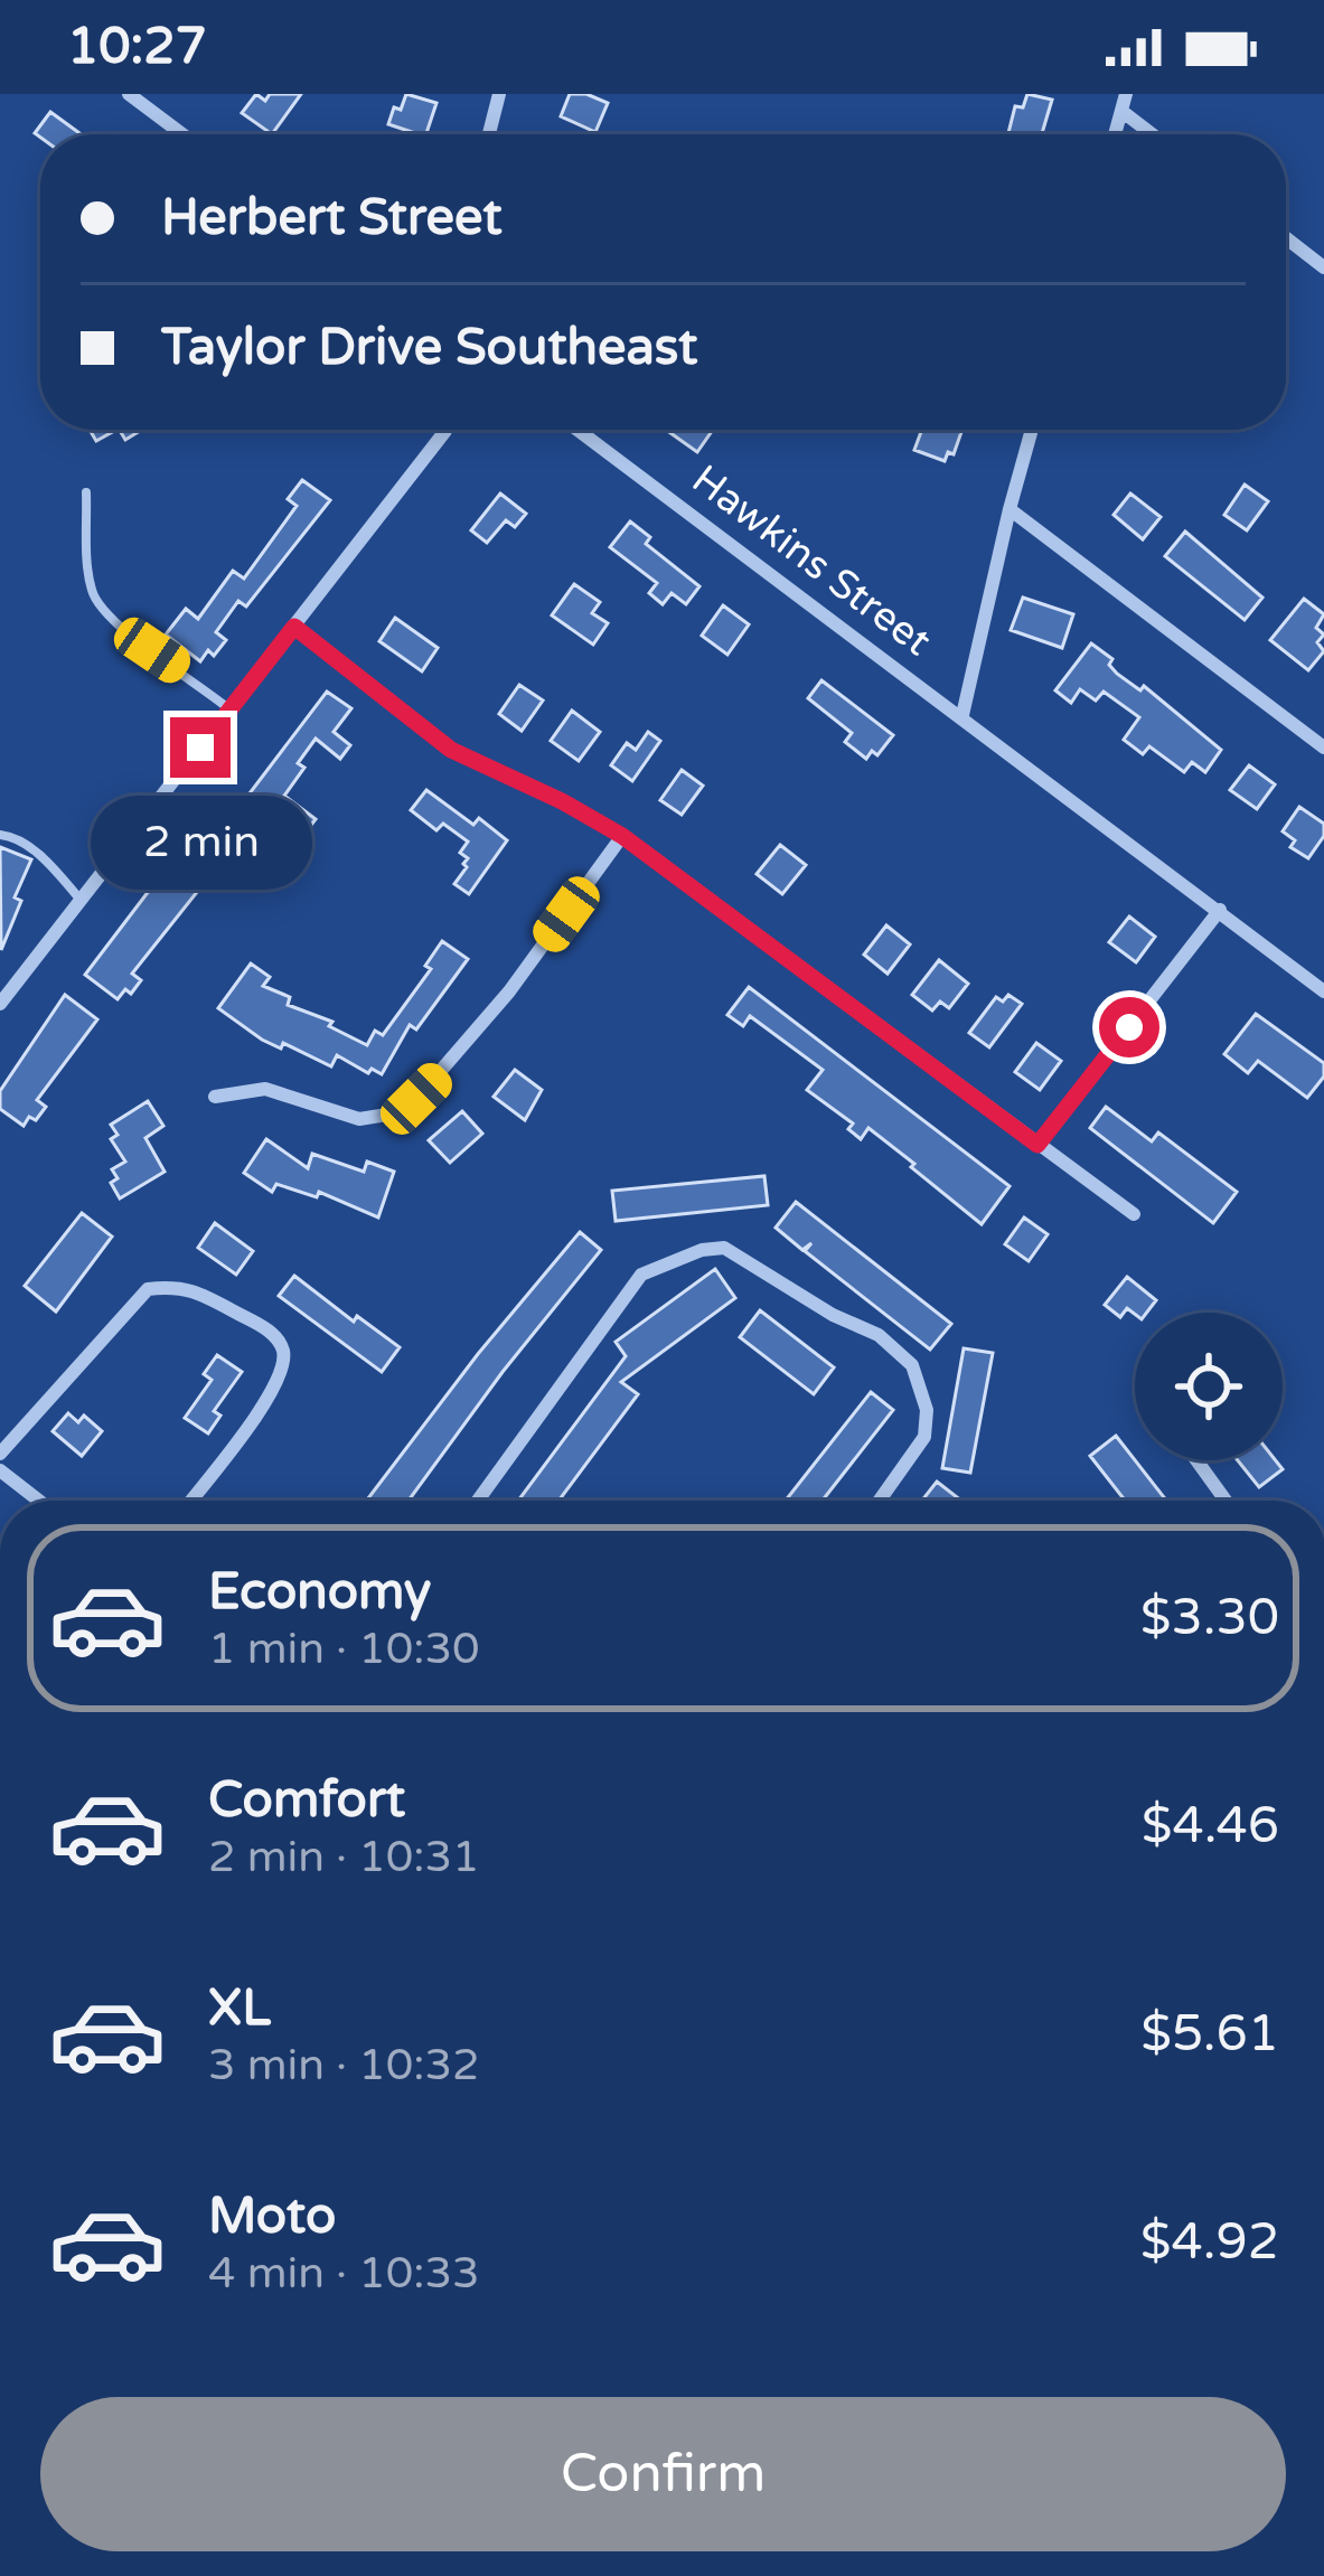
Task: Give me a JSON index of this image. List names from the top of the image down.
{
  "streets": {
    "street": ["Hawkins Street"]
  },
  "page": {
    "status": "10:27",
    "banner": ["Herbert Street", "Taylor Drive Southeast"],
    "bubble": "2 min",
    "list": [
      {
        "name": "Economy",
        "note": "1 min · 10:30",
        "value": "$3.30"
      },
      {
        "name": "Comfort",
        "note": "2 min · 10:31",
        "value": "$4.46"
      },
      {
        "name": "XL",
        "note": "3 min · 10:32",
        "value": "$5.61"
      },
      {
        "name": "Moto",
        "note": "4 min · 10:33",
        "value": "$4.92"
      }
    ],
    "buttons": "Confirm"
  }
}
